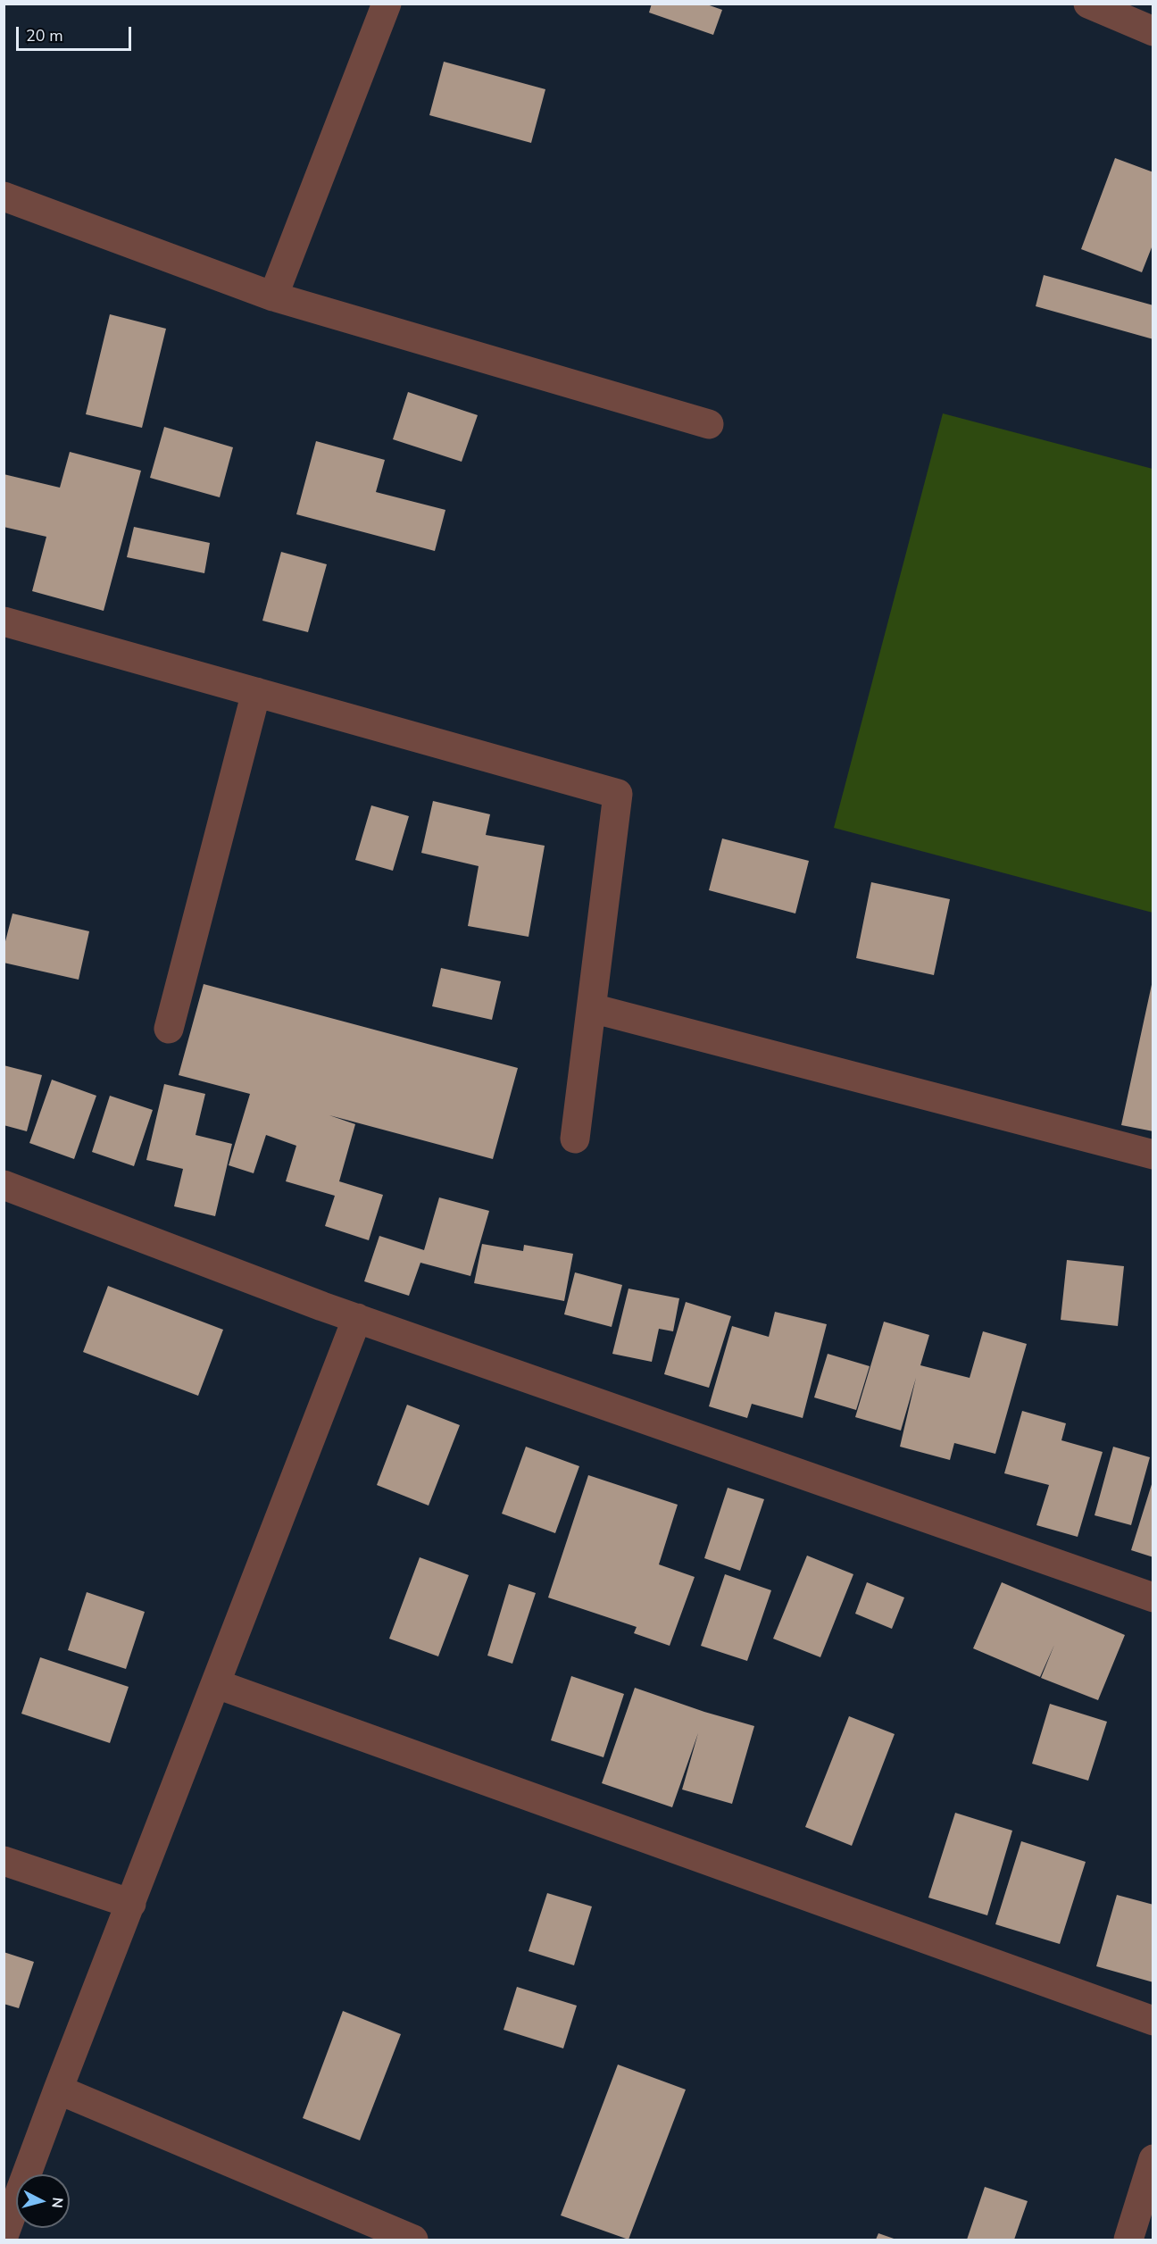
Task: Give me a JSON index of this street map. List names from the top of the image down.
{
  "scale_bar": "20 m",
  "north": "right"
}
